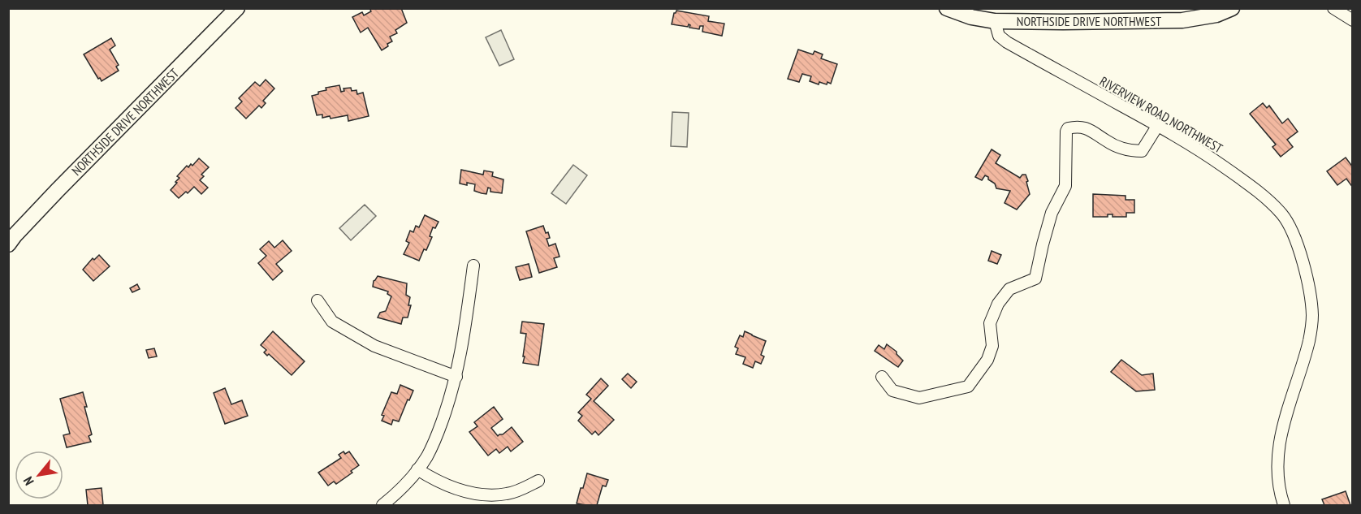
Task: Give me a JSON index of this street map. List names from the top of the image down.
{
  "streets": {
    "main road": ["NORTHSIDE DRIVE NORTHWEST"],
    "street": ["RIVERVIEW ROAD NORTHWEST"]
  },
  "crossings": [
    ["NORTHSIDE DRIVE NORTHWEST", "RIVERVIEW ROAD NORTHWEST"]
  ],
  "north": "bottom left"
}
